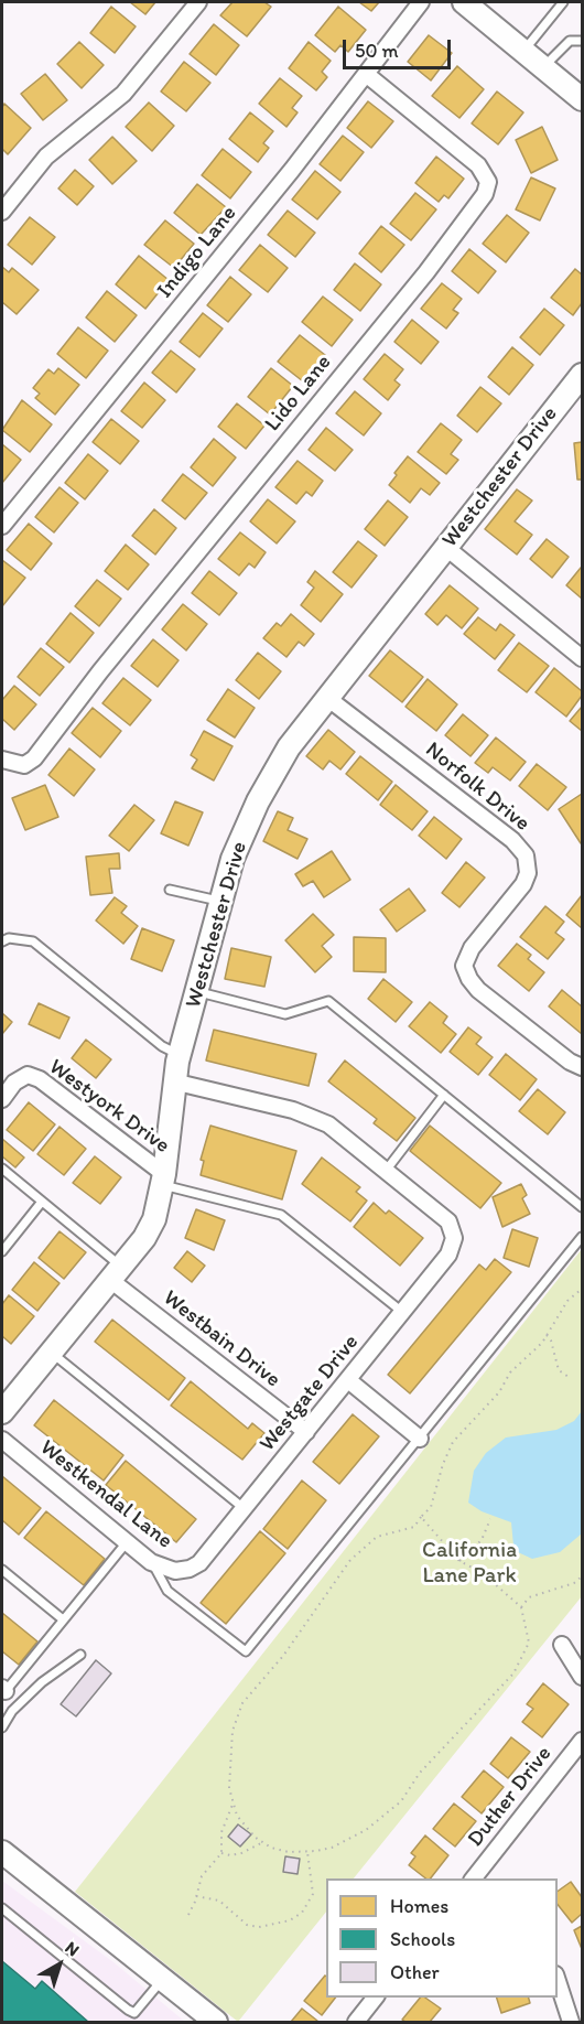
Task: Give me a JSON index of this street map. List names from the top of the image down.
{
  "streets": {
    "street": [
      "Indigo Lane",
      "Lido Lane",
      "Westchester Drive",
      "Norfolk Drive",
      "Westyork Drive",
      "Westbain Drive",
      "Westgate Drive",
      "Westkendal Lane",
      "Duther Drive"
    ]
  },
  "crossings": [
    ["Indigo Lane", "Lido Lane"],
    ["Westchester Drive", "Norfolk Drive"],
    ["Westchester Drive", "Westyork Drive"],
    ["Westchester Drive", "Westbain Drive"],
    ["Westbain Drive", "Westgate Drive"],
    ["Westgate Drive", "Westkendal Lane"]
  ],
  "parks": ["California Lane Park"],
  "legend": ["Homes", "Schools", "Other"],
  "scale_bar": "50 m",
  "north": "top right"
}
